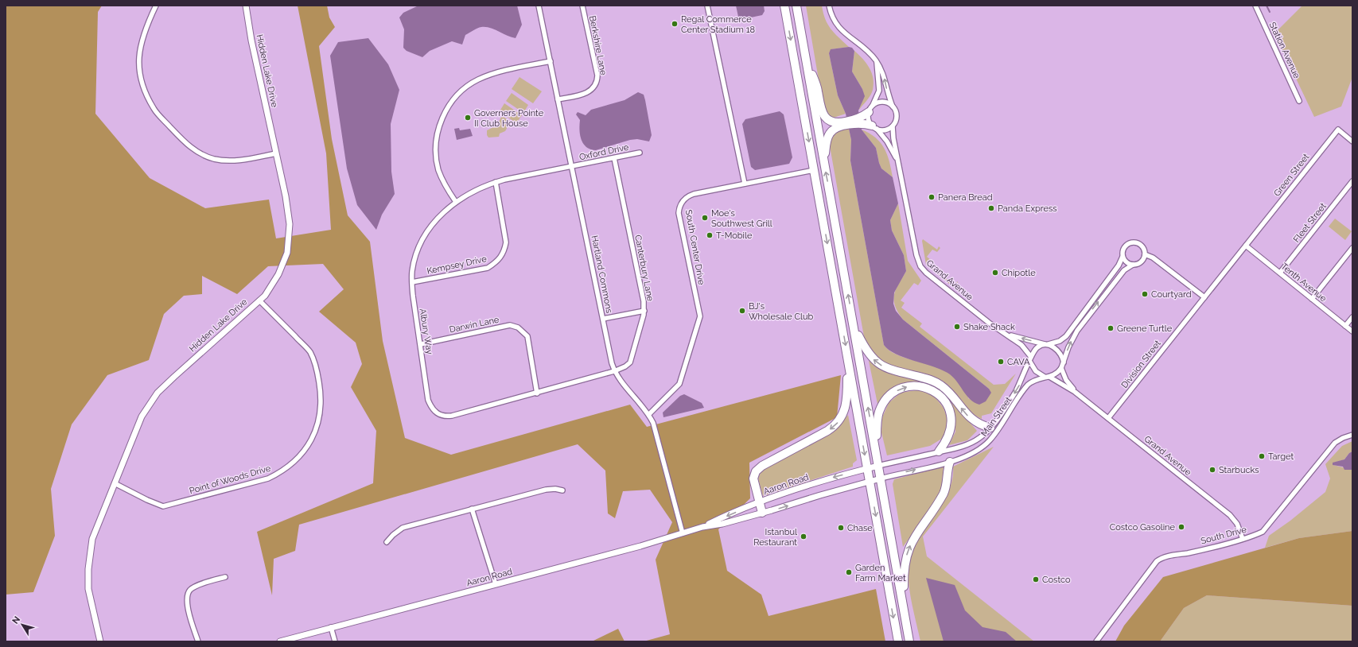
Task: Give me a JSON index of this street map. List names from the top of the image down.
{
  "streets": {
    "street": [
      "Berkshire Lane",
      "Station Avenue",
      "Hidden Lake Drive",
      "Oxford Drive",
      "Green Street",
      "Fleet Street",
      "South Center Drive",
      "Kempsey Drive",
      "Canterbury Lane",
      "Hartland Commons",
      "Grand Avenue",
      "Tenth Avenue",
      "Darwin Lane",
      "Albury Way",
      "Division Street",
      "Main Street",
      "Point of Woods Drive",
      "Aaron Road",
      "South Drive"
    ]
  },
  "crossings": [
    ["Berkshire Lane", "Hartland Commons"],
    ["Hidden Lake Drive", "Point of Woods Drive"],
    ["Oxford Drive", "Canterbury Lane"],
    ["Oxford Drive", "Hartland Commons"],
    ["Oxford Drive", "Albury Way"],
    ["Green Street", "Tenth Avenue"],
    ["Green Street", "Division Street"],
    ["Fleet Street", "Tenth Avenue"],
    ["South Center Drive", "Hartland Commons"],
    ["Kempsey Drive", "Albury Way"],
    ["Canterbury Lane", "Hartland Commons"],
    ["Canterbury Lane", "Albury Way"],
    ["Hartland Commons", "Albury Way"],
    ["Hartland Commons", "Aaron Road"],
    ["Grand Avenue", "Division Street"],
    ["Grand Avenue", "Main Street"],
    ["Grand Avenue", "South Drive"],
    ["Tenth Avenue", "Division Street"],
    ["Darwin Lane", "Albury Way"],
    ["Main Street", "Aaron Road"]
  ],
  "places": [
    "Regal Commerce Center Stadium 18",
    "Governers Pointe II Club House",
    "Panera Bread",
    "Panda Express",
    "Moe's Southwest Grill",
    "T-Mobile",
    "Chipotle",
    "Courtyard",
    "BJ's Wholesale Club",
    "Shake Shack",
    "Greene Turtle",
    "CAVA",
    "Target",
    "Starbucks",
    "Costco Gasoline",
    "Chase",
    "Istanbul Restaurant",
    "Garden Farm Market",
    "Costco"
  ],
  "north": "top left"
}
